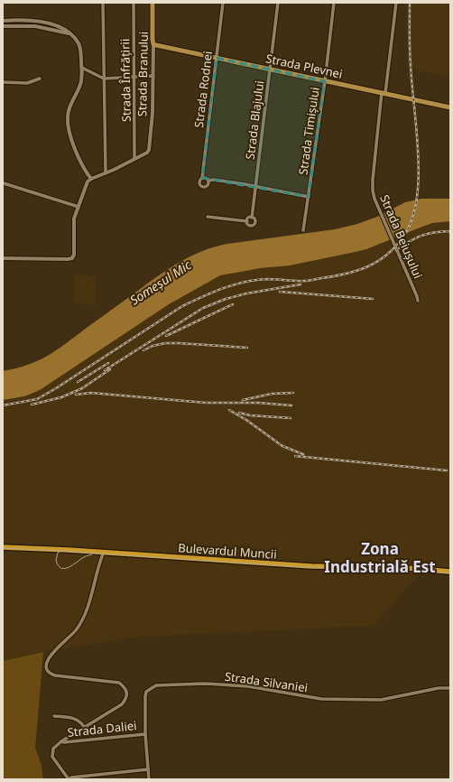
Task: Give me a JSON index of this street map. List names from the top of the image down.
{
  "streets": {
    "main road": ["Strada Plevnei", "Strada Branului", "Bulevardul Muncii"],
    "street": [
      "Strada Înfrățirii",
      "Strada Rodnei",
      "Strada Blajului",
      "Strada Timișului",
      "Strada Beiușului",
      "Strada Silvaniei",
      "Strada Daliei"
    ]
  },
  "crossings": [
    ["Strada Plevnei", "Strada Branului"],
    ["Strada Plevnei", "Strada Rodnei"],
    ["Strada Plevnei", "Strada Blajului"],
    ["Strada Plevnei", "Strada Timișului"],
    ["Strada Plevnei", "Strada Beiușului"],
    ["Strada Branului", "Strada Înfrățirii"],
    ["Strada Silvaniei", "Strada Daliei"]
  ],
  "districts": ["Zona Industrială Est"],
  "water": ["Someșul Mic"]
}
